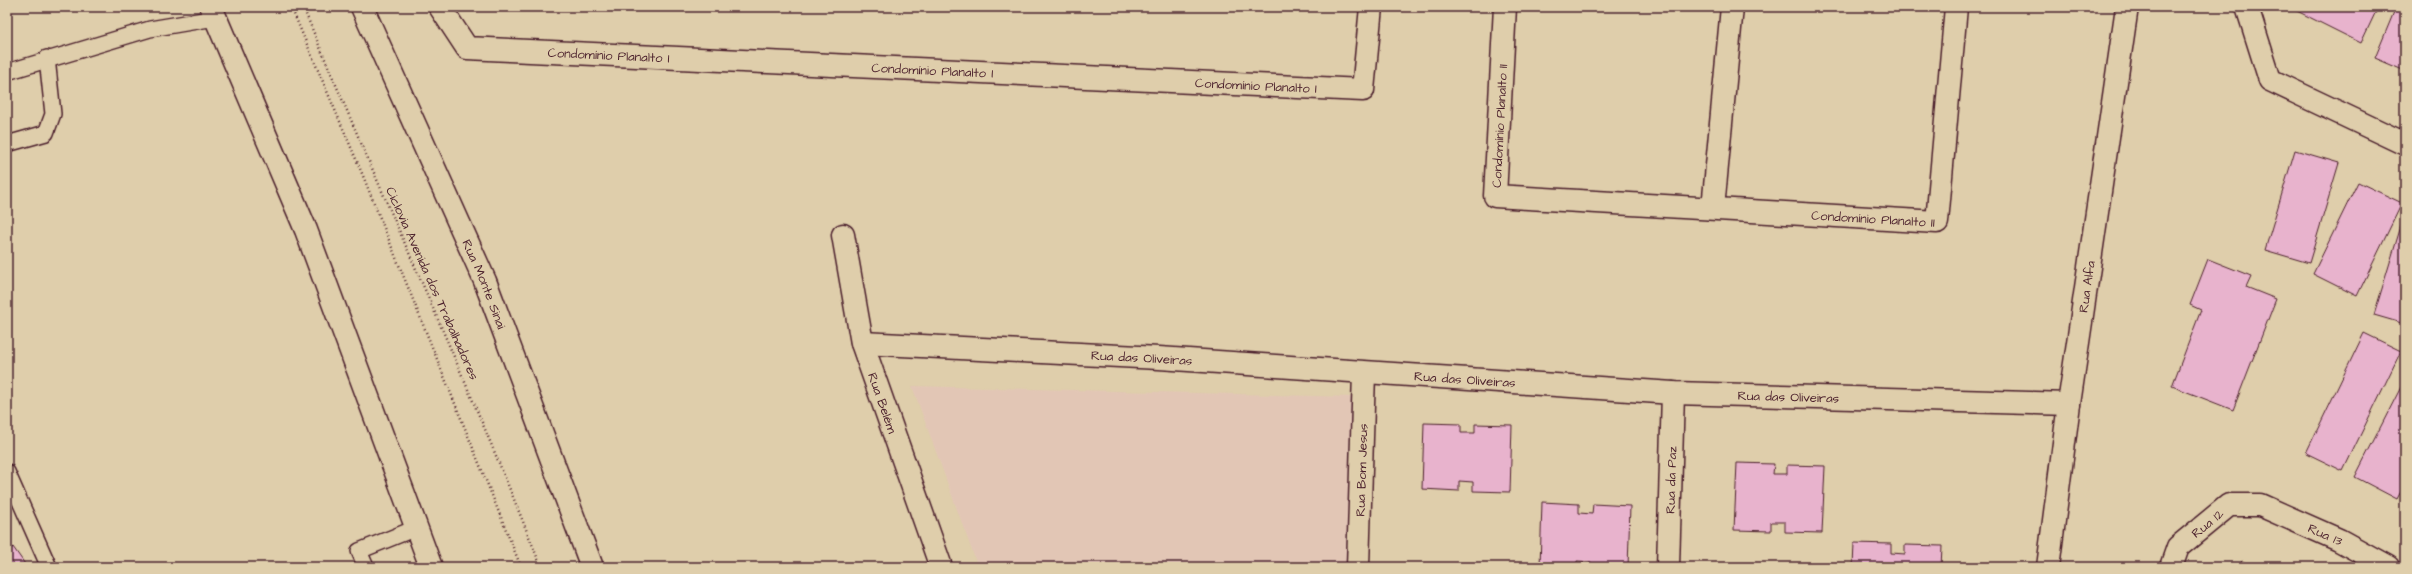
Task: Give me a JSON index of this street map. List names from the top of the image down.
{
  "streets": {
    "street": [
      "Condomínio Planalto I",
      "Condomínio Planalto II",
      "Rua Monte Sinai",
      "Rua Alfa",
      "Rua das Oliveiras",
      "Rua Belém",
      "Rua Bom Jesus",
      "Rua da Paz",
      "Rua 12",
      "Rua 13"
    ],
    "path": ["Ciclovia Avenida dos Trabalhadores"]
  },
  "crossings": [
    ["Rua Alfa", "Rua das Oliveiras"],
    ["Rua das Oliveiras", "Rua Belém"],
    ["Rua das Oliveiras", "Rua Bom Jesus"],
    ["Rua das Oliveiras", "Rua da Paz"],
    ["Rua 12", "Rua 13"]
  ]
}
